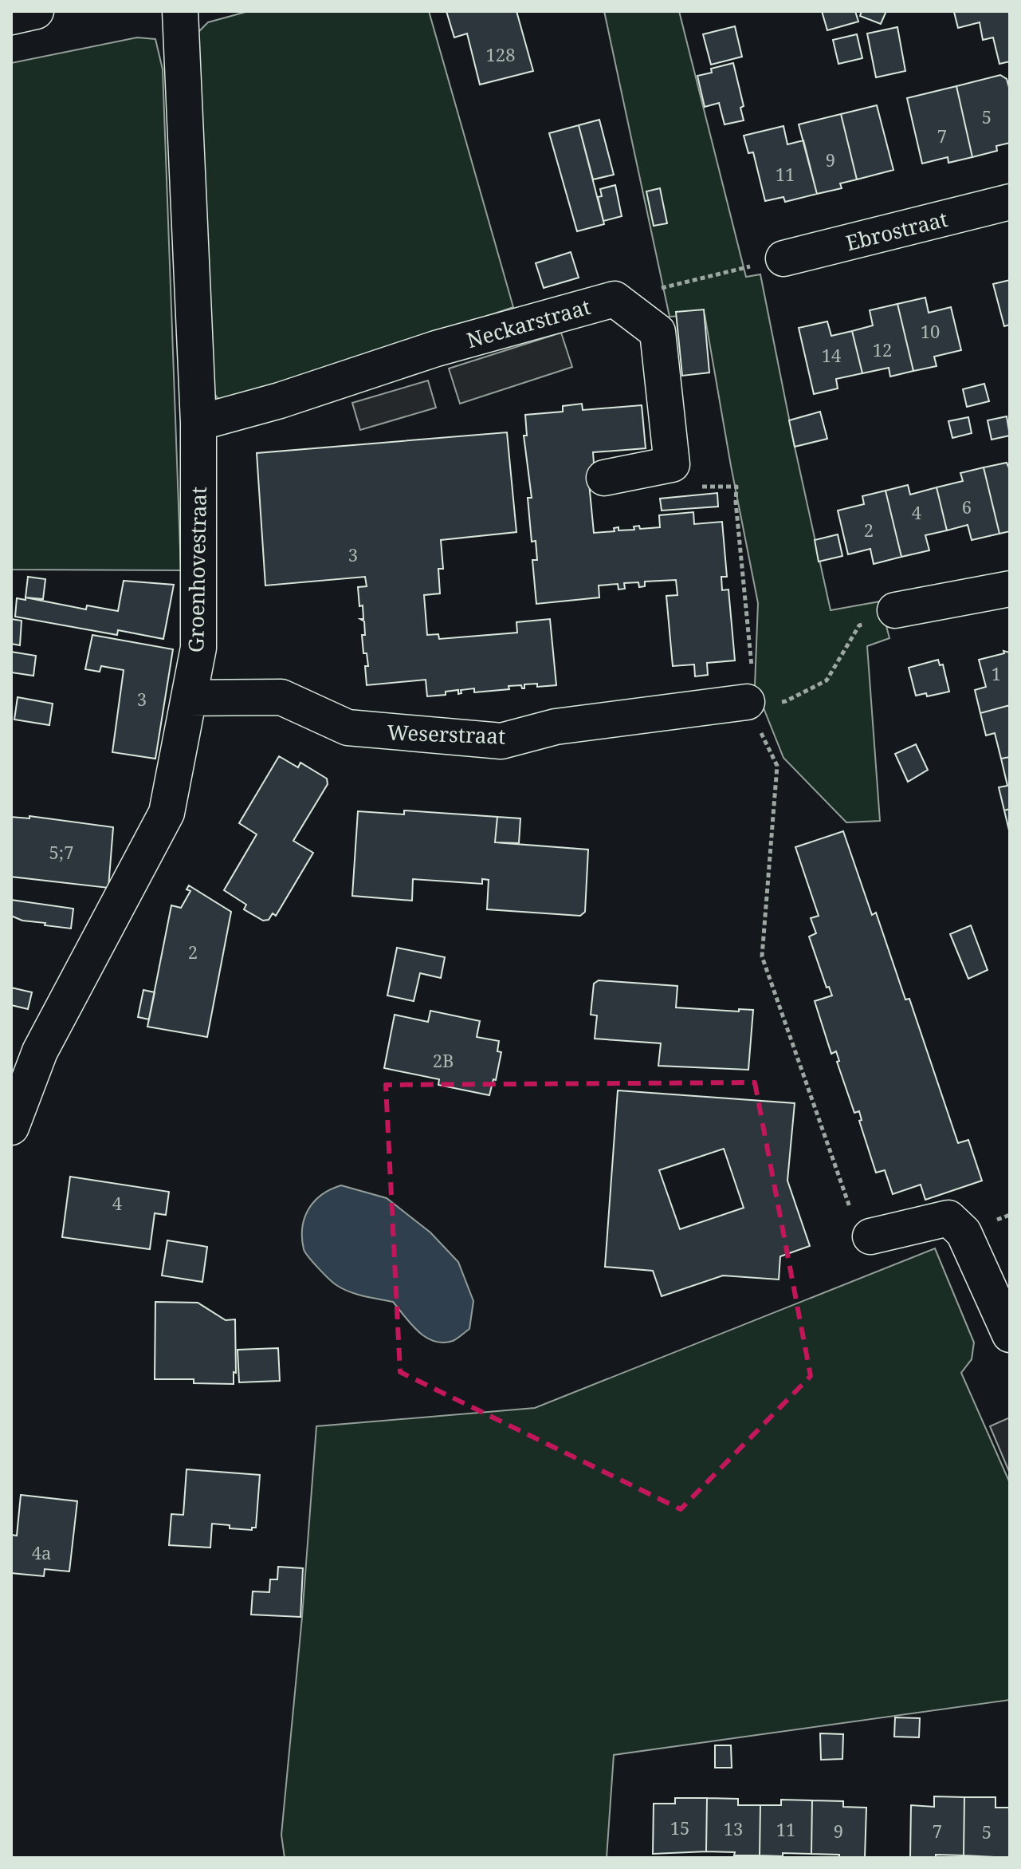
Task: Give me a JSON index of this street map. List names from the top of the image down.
{
  "streets": {
    "street": [
      "Ebrostraat",
      "Neckarstraat",
      "Groenhovestraat",
      "Weserstraat"
    ]
  },
  "crossings": [
    ["Neckarstraat", "Groenhovestraat"],
    ["Groenhovestraat", "Weserstraat"]
  ],
  "house_numbers": [
    "128",
    "5",
    "7",
    "9",
    "11",
    "10",
    "12",
    "14",
    "6",
    "4",
    "2",
    "3",
    "1",
    "3",
    "5;7",
    "2",
    "2B",
    "4",
    "4a",
    "15",
    "13",
    "11",
    "9",
    "7",
    "5"
  ]
}
